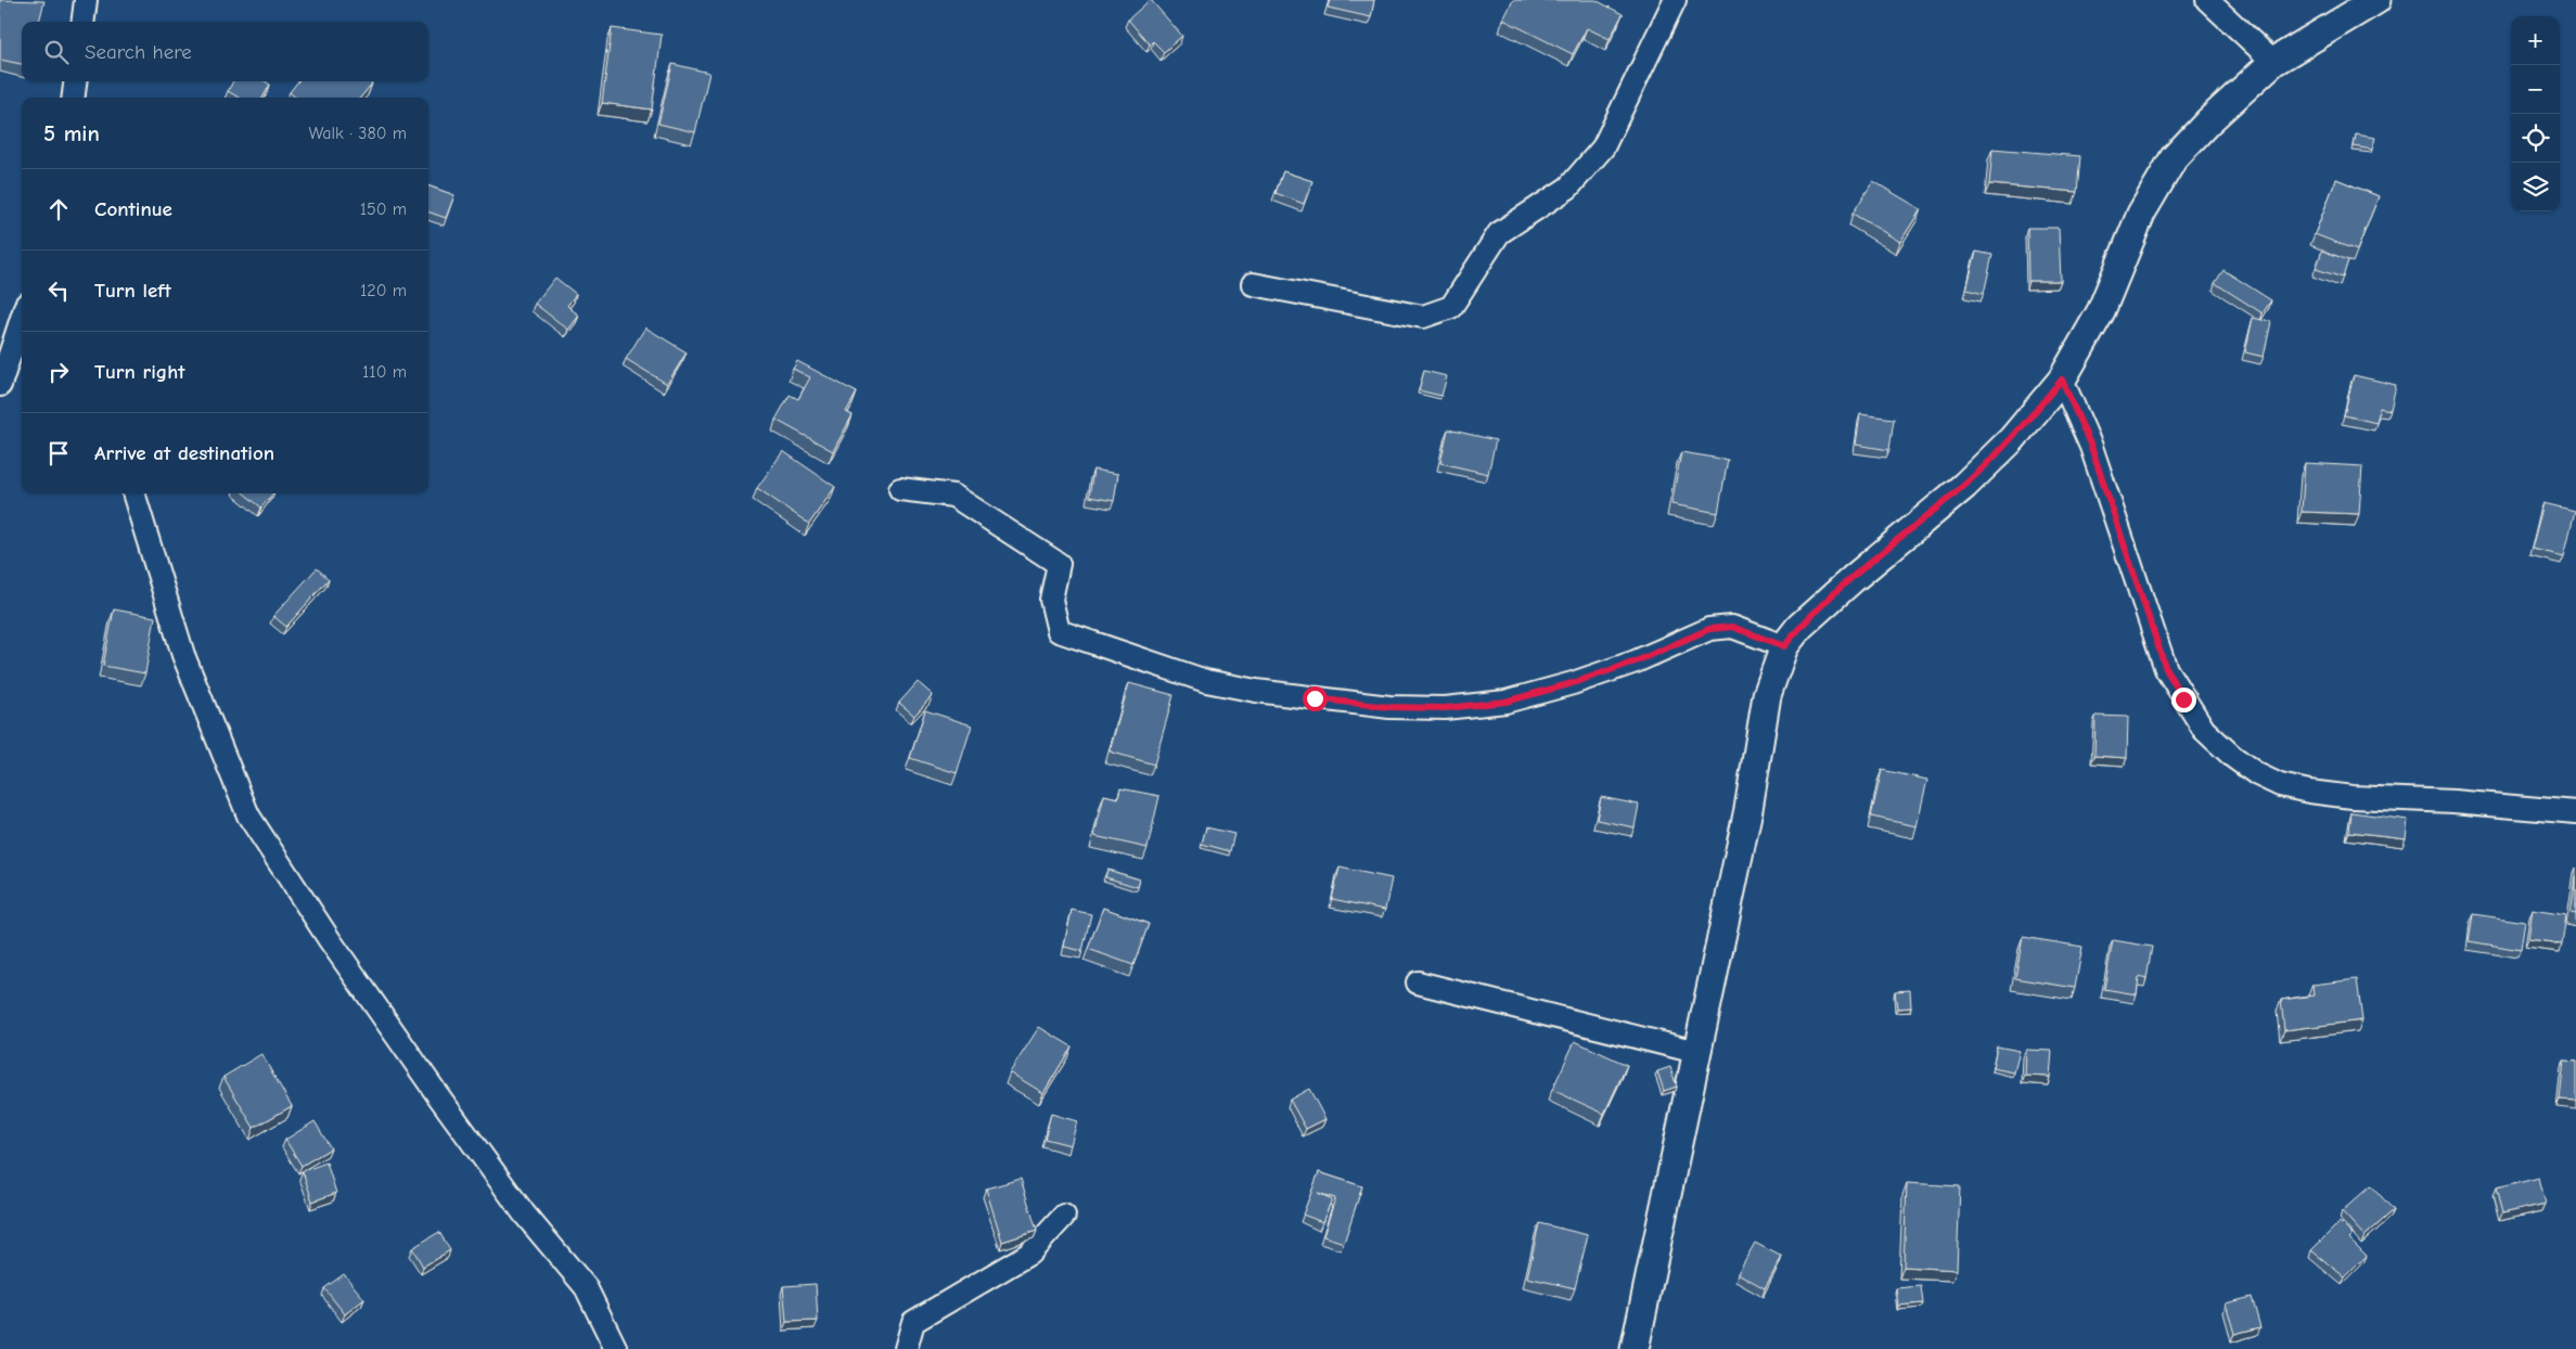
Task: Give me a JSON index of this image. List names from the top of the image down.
{
  "page": {
    "map_buttons": ["+", "−"],
    "search": "Search here",
    "heading": ["5 min", "Walk · 380 m"],
    "list": [
      ["Continue", "150 m"],
      ["Turn left", "120 m"],
      ["Turn right", "110 m"],
      "Arrive at destination"
    ]
  }
}
